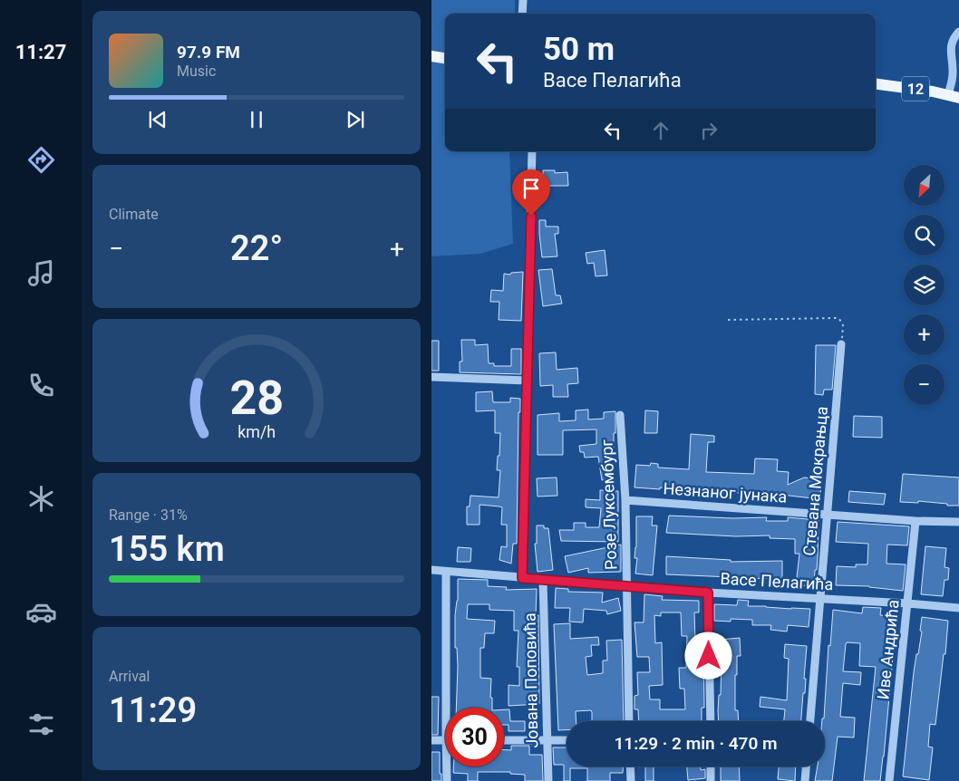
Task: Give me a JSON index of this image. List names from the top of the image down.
{
  "streets": {
    "main road": ["12"],
    "street": [
      "Стевана Мокрањца",
      "Незнаног јунака",
      "Розе Луксембург",
      "Васе Пелагића",
      "Иве Андрића",
      "Јована Поповића"
    ]
  },
  "crossings": [
    ["Стевана Мокрањца", "Незнаног јунака"],
    ["Стевана Мокрањца", "Васе Пелагића"],
    ["Незнаног јунака", "Розе Луксембург"],
    ["Незнаног јунака", "Иве Андрића"],
    ["Розе Луксембург", "Васе Пелагића"],
    ["Васе Пелагића", "Иве Андрића"],
    ["Васе Пелагића", "Јована Поповића"]
  ],
  "north": "bottom left",
  "page": {
    "tabs": "11:27",
    "turn": ["50 m", "Васе Пелагића"],
    "song": ["97.9 FM", "Music"],
    "tile": [
      "Climate",
      ["Range · 31%", "155 km"],
      ["Arrival", "11:29"]
    ],
    "map_buttons": ["+", "−"],
    "heat": ["−", "22°", "+"],
    "limit": "30",
    "trip": "11:29 · 2 min · 470 m",
    "gauge": ["28", "km/h"]
  }
}
